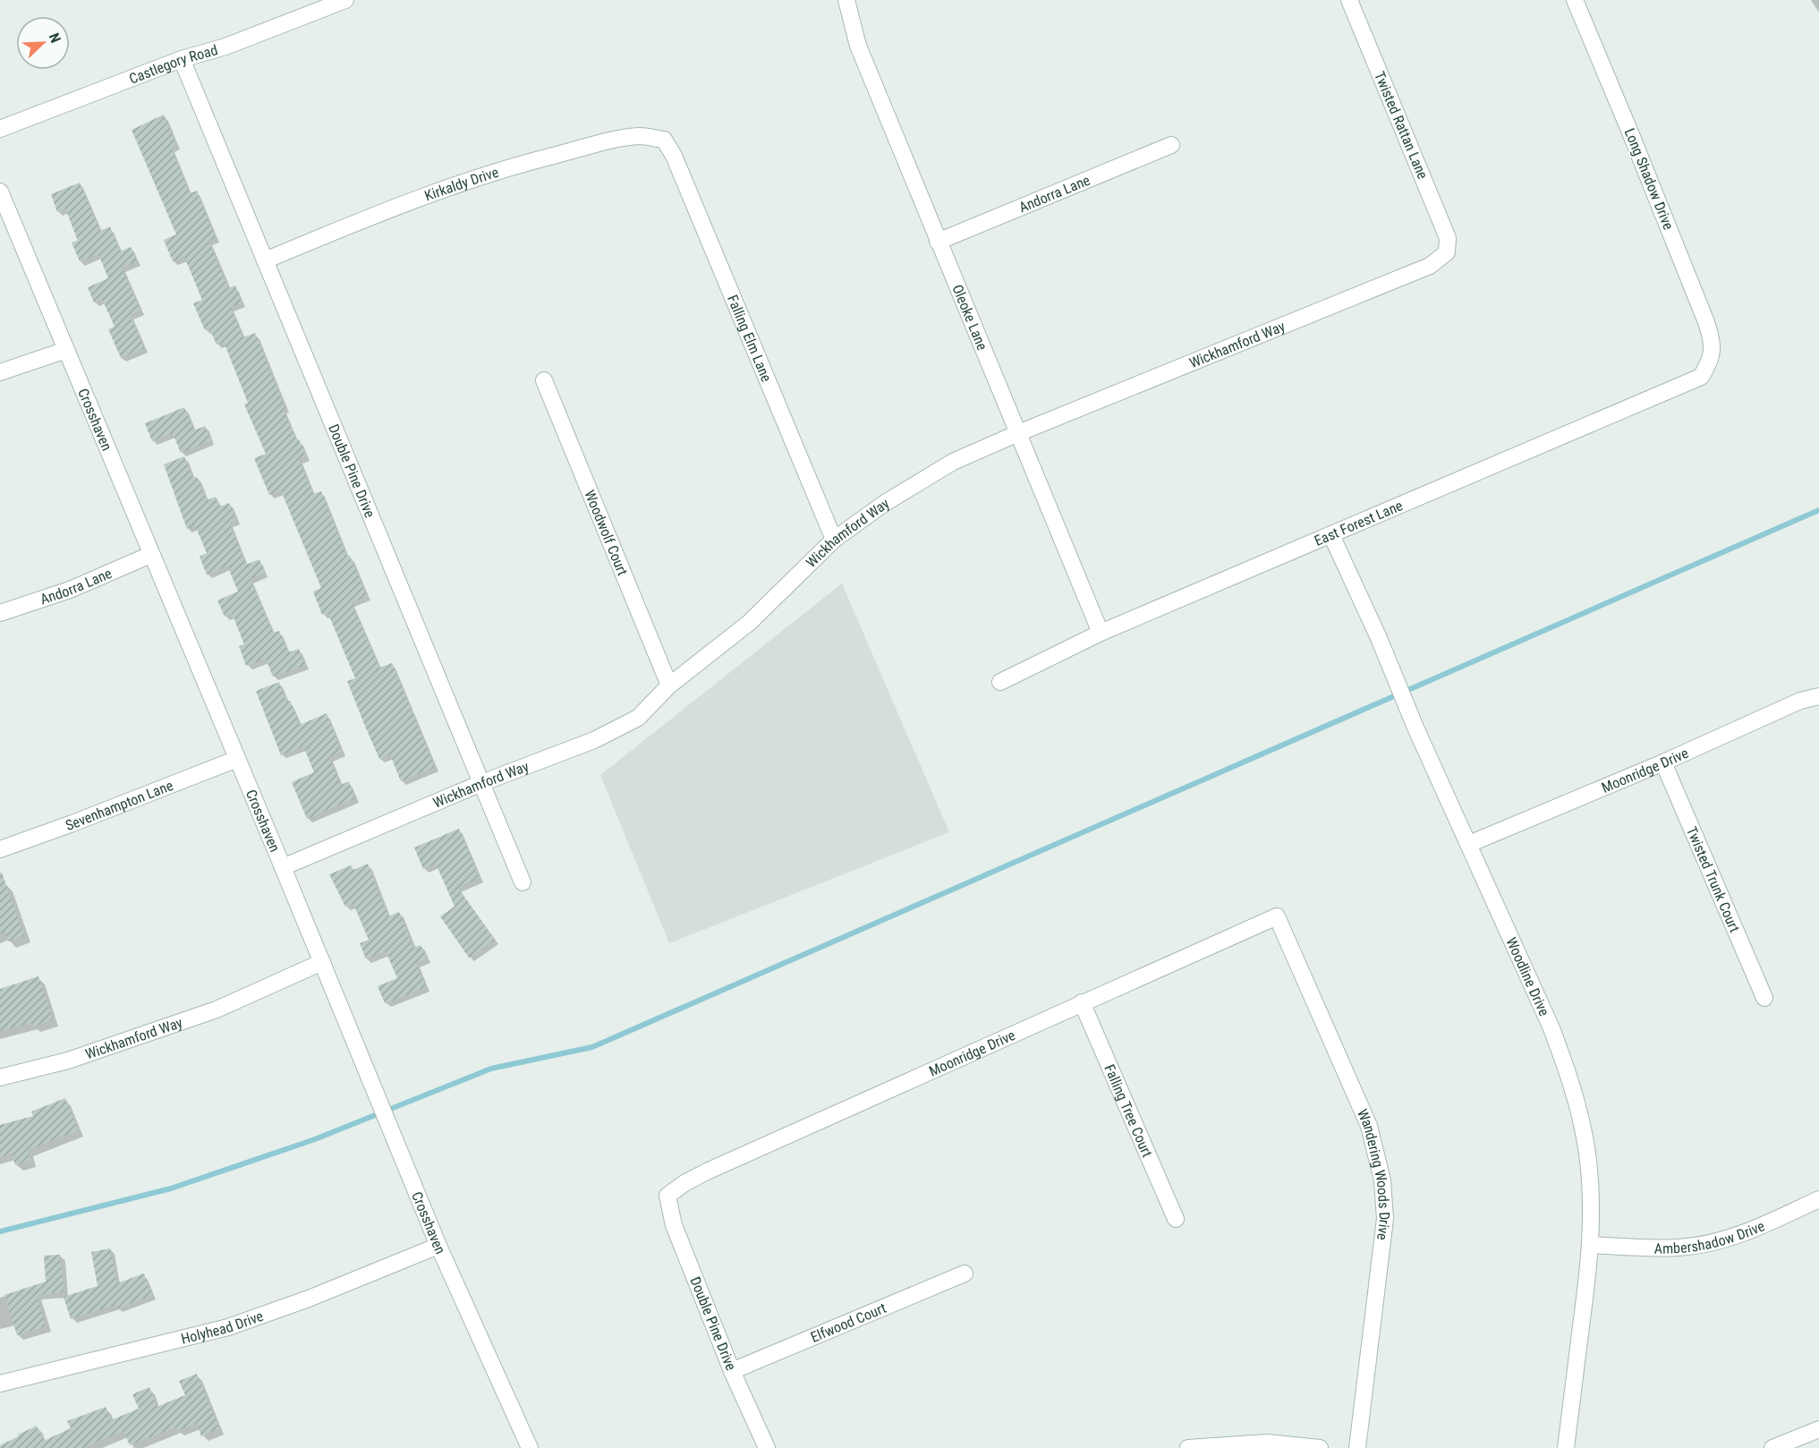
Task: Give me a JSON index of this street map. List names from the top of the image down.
{
  "streets": {
    "street": [
      "Castlegory Road",
      "Twisted Rattan Lane",
      "Long Shadow Drive",
      "Kirkaldy Drive",
      "Andorra Lane",
      "Oleoke Lane",
      "Falling Elm Lane",
      "Wickhamford Way",
      "Crosshaven",
      "Double Pine Drive",
      "East Forest Lane",
      "Woodwolf Court",
      "Moonridge Drive",
      "Sevenhampton Lane",
      "Twisted Trunk Court",
      "Woodline Drive",
      "Falling Tree Court",
      "Wandering Woods Drive",
      "Ambershadow Drive",
      "Elfwood Court",
      "Holyhead Drive"
    ]
  },
  "crossings": [
    ["Castlegory Road", "Double Pine Drive"],
    ["Twisted Rattan Lane", "Wickhamford Way"],
    ["Long Shadow Drive", "East Forest Lane"],
    ["Kirkaldy Drive", "Falling Elm Lane"],
    ["Kirkaldy Drive", "Double Pine Drive"],
    ["Andorra Lane", "Oleoke Lane"],
    ["Andorra Lane", "Crosshaven"],
    ["Oleoke Lane", "Wickhamford Way"],
    ["Oleoke Lane", "East Forest Lane"],
    ["Falling Elm Lane", "Wickhamford Way"],
    ["Wickhamford Way", "Crosshaven"],
    ["Wickhamford Way", "Double Pine Drive"],
    ["Wickhamford Way", "Woodwolf Court"],
    ["Crosshaven", "Sevenhampton Lane"],
    ["Crosshaven", "Holyhead Drive"],
    ["Double Pine Drive", "Moonridge Drive"],
    ["Double Pine Drive", "Elfwood Court"],
    ["East Forest Lane", "Woodline Drive"],
    ["Moonridge Drive", "Twisted Trunk Court"],
    ["Moonridge Drive", "Woodline Drive"],
    ["Moonridge Drive", "Falling Tree Court"],
    ["Moonridge Drive", "Wandering Woods Drive"],
    ["Woodline Drive", "Ambershadow Drive"]
  ],
  "north": "top right"
}
